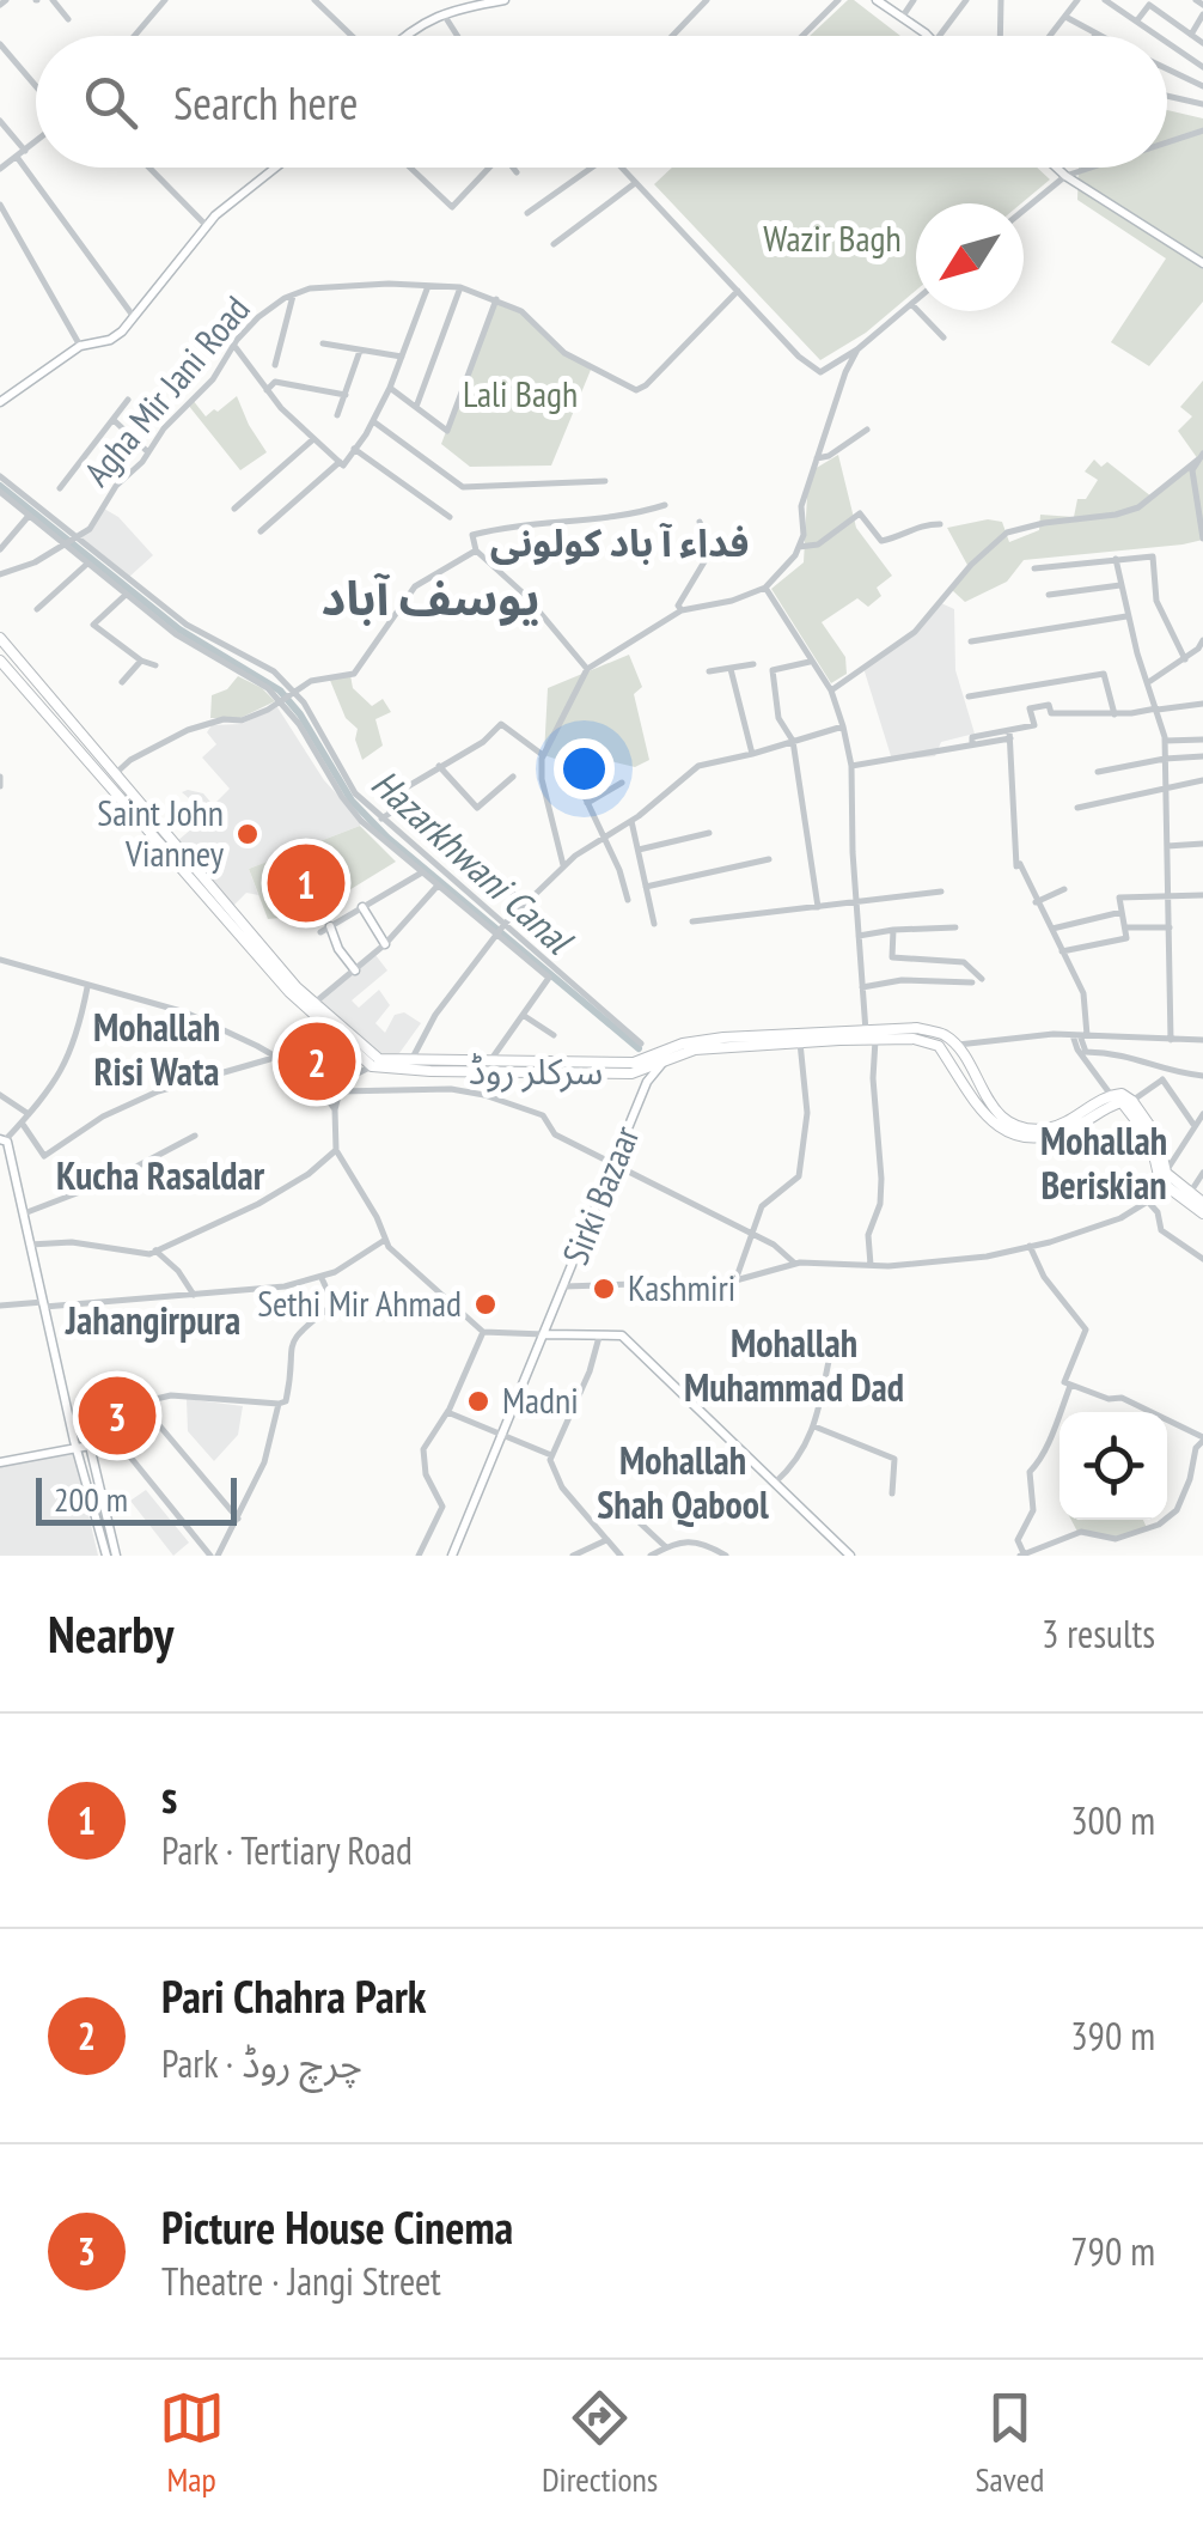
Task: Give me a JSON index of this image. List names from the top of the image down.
{
  "streets": {
    "main road": ["سرکلر روڈ"],
    "street": ["Agha Mir Jani Road", "Sirki Bazaar"]
  },
  "crossings": [
    ["سرکلر روڈ", "Sirki Bazaar"]
  ],
  "districts": [
    "فداء آ باد کولونی",
    "یوسف آباد",
    "Mohallah Risi Wata",
    "Mohallah Beriskian",
    "Kucha Rasaldar",
    "Jahangirpura",
    "Mohallah Muhammad Dad",
    "Mohallah Shah Qabool"
  ],
  "water": ["Hazarkhwani Canal"],
  "parks": ["Wazir Bagh", "Lali Bagh"],
  "places": [
    "Saint John Vianney",
    "Kashmiri",
    "Sethi Mir Ahmad",
    "Madni"
  ],
  "scale_bar": "200 m",
  "north": "bottom left",
  "page": {
    "search": "Search here",
    "pins": ["1", "2", "3"],
    "scale": "200 m",
    "heading": ["Nearby", "3 results"],
    "list": [
      {
        "mark": "1",
        "name": "s",
        "note": "Park · Tertiary Road",
        "value": "300 m"
      },
      {
        "mark": "2",
        "name": "Pari Chahra Park",
        "note": "Park · چرچ روڈ",
        "value": "390 m"
      },
      {
        "mark": "3",
        "name": "Picture House Cinema",
        "note": "Theatre · Jangi Street",
        "value": "790 m"
      }
    ],
    "nav": ["Map", "Directions", "Saved"]
  }
}
